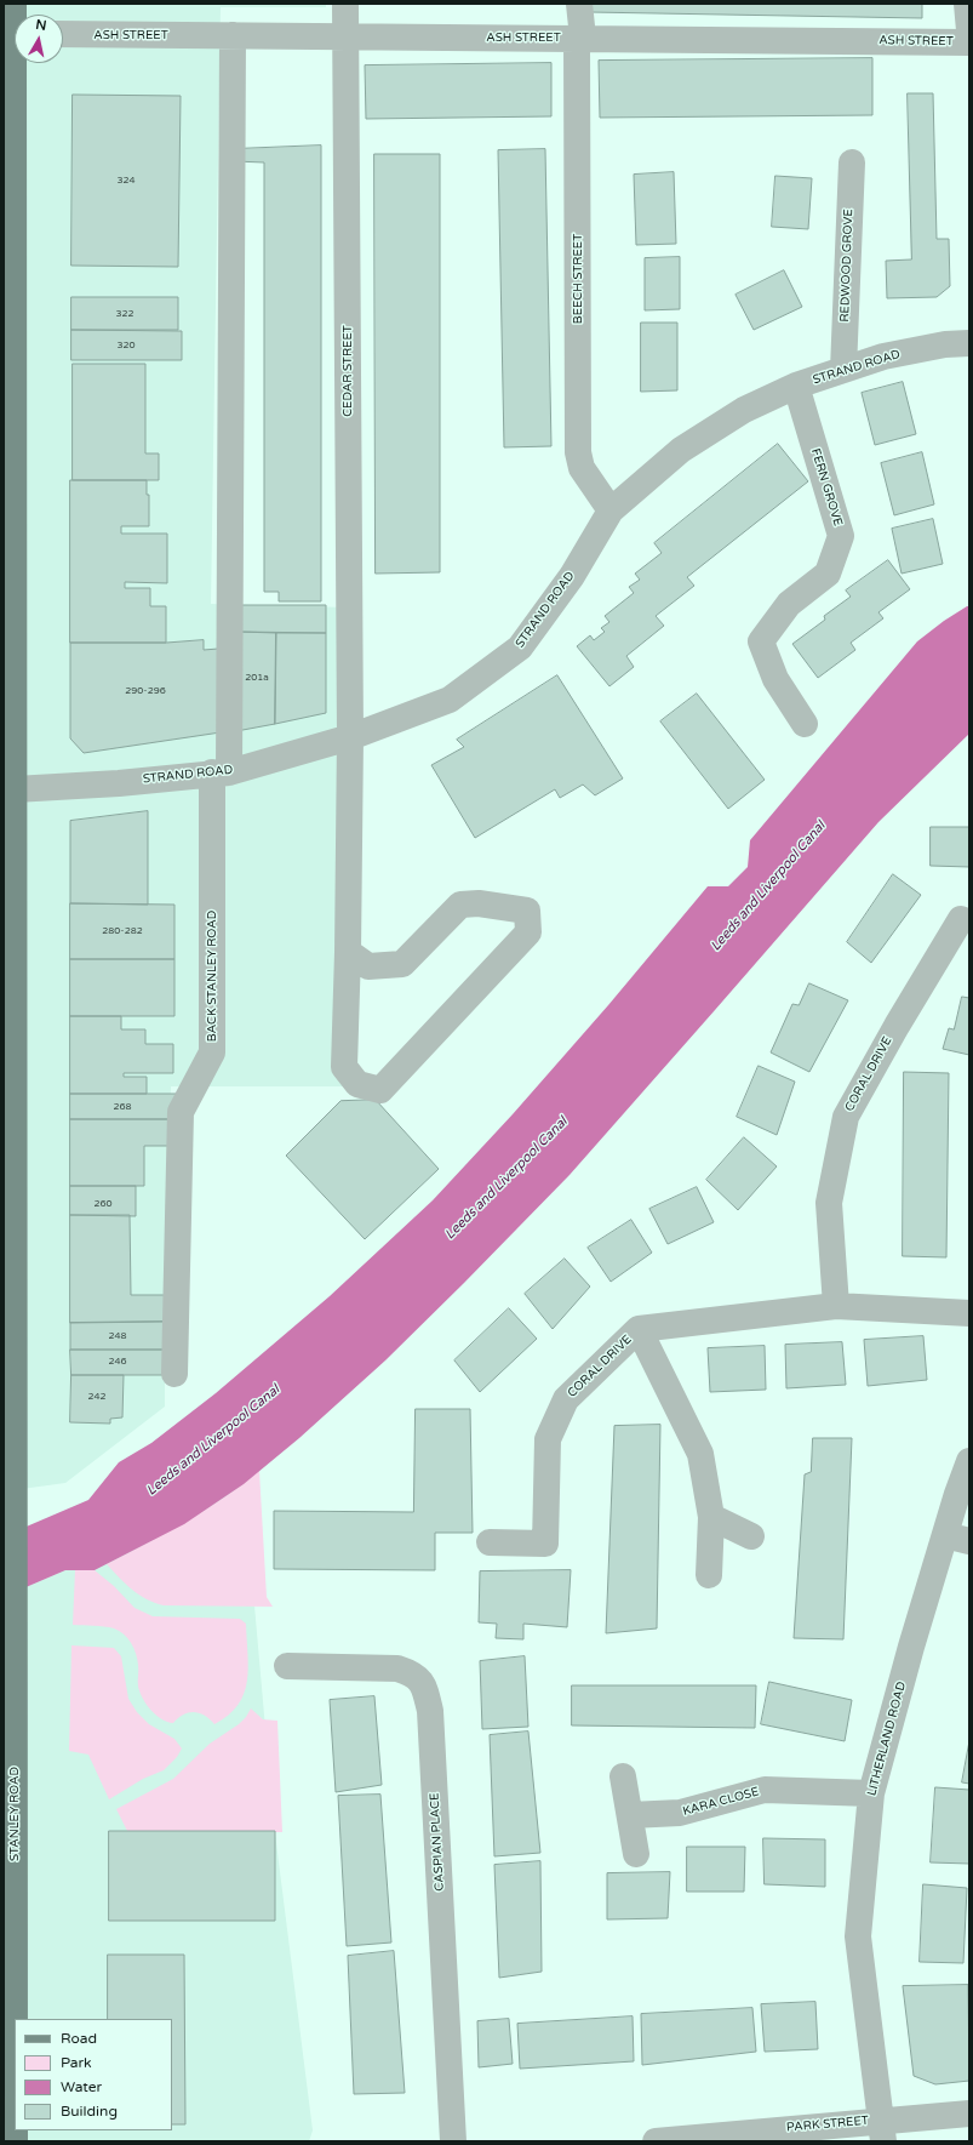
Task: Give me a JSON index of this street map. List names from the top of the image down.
{
  "streets": {
    "main road": ["STANLEY ROAD"],
    "street": [
      "ASH STREET",
      "REDWOOD GROVE",
      "BEECH STREET",
      "STRAND ROAD",
      "CEDAR STREET",
      "FERN GROVE",
      "BACK STANLEY ROAD",
      "CORAL DRIVE",
      "LITHERLAND ROAD",
      "KARA CLOSE",
      "CASPIAN PLACE",
      "PARK STREET"
    ]
  },
  "crossings": [
    ["ASH STREET", "BEECH STREET"],
    ["ASH STREET", "CEDAR STREET"],
    ["ASH STREET", "BACK STANLEY ROAD"],
    ["REDWOOD GROVE", "STRAND ROAD"],
    ["BEECH STREET", "STRAND ROAD"],
    ["STRAND ROAD", "CEDAR STREET"],
    ["STRAND ROAD", "FERN GROVE"],
    ["STRAND ROAD", "BACK STANLEY ROAD"],
    ["STRAND ROAD", "STANLEY ROAD"],
    ["LITHERLAND ROAD", "KARA CLOSE"],
    ["LITHERLAND ROAD", "PARK STREET"]
  ],
  "water": ["Leeds and Liverpool Canal"],
  "house_numbers": [
    "324",
    "322",
    "320",
    "201a",
    "290-296",
    "280-282",
    "268",
    "260",
    "248",
    "246",
    "242"
  ],
  "legend": [
    "Road",
    "Park",
    "Water",
    "Building"
  ],
  "north": "top"
}
